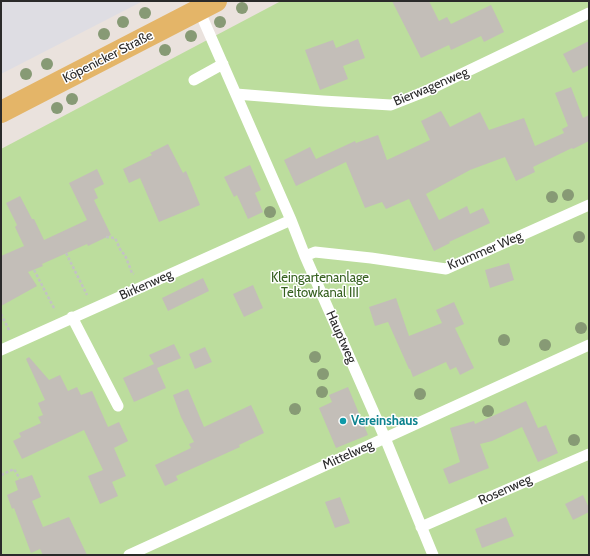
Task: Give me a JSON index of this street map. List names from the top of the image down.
{
  "streets": {
    "main road": ["Köpenicker Straße"],
    "lane": [
      "Bierwagenweg",
      "Krummer Weg",
      "Birkenweg",
      "Hauptweg",
      "Mittelweg",
      "Rosenweg"
    ]
  },
  "crossings": [
    ["Köpenicker Straße", "Hauptweg"],
    ["Bierwagenweg", "Hauptweg"],
    ["Krummer Weg", "Hauptweg"],
    ["Birkenweg", "Hauptweg"],
    ["Hauptweg", "Mittelweg"],
    ["Hauptweg", "Rosenweg"]
  ],
  "parks": ["Kleingartenanlage Teltowkanal III"],
  "places": ["Vereinshaus"]
}
